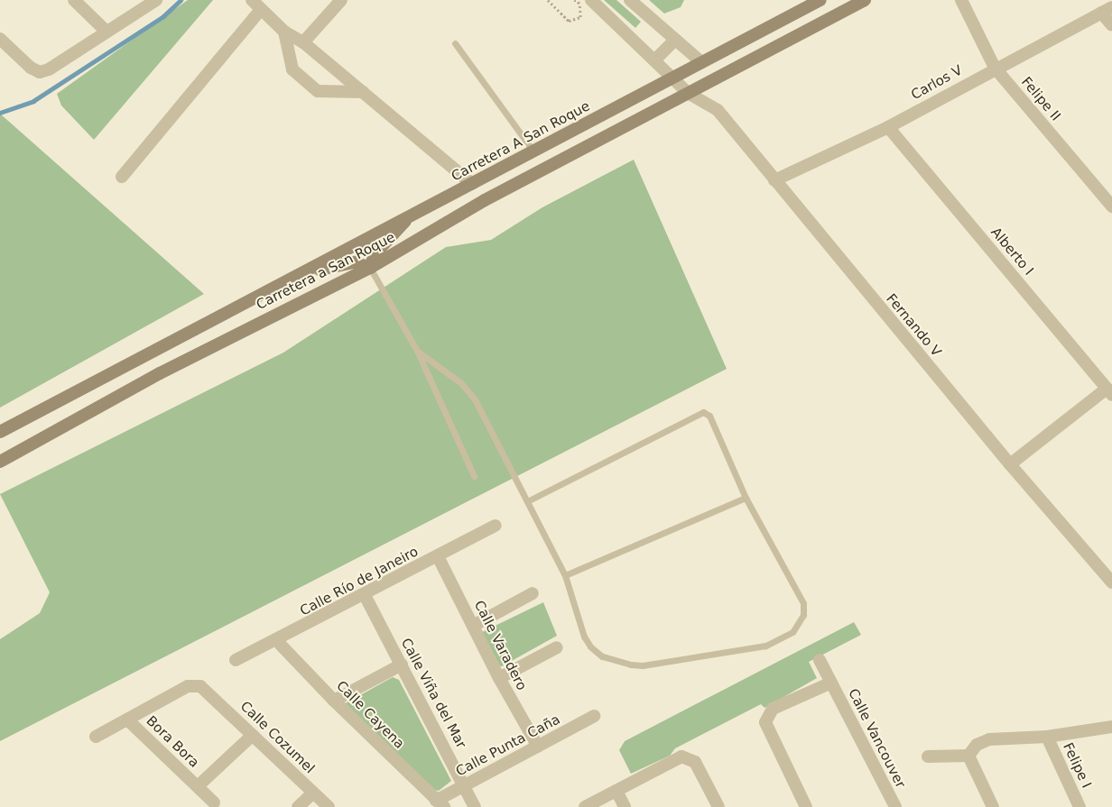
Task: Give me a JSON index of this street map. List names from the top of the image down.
{
  "streets": {
    "main road": ["Carretera A San Roque", "Carretera a San Roque"],
    "street": [
      "Carlos V",
      "Felipe II",
      "Alberto I",
      "Fernando V",
      "Calle Río de Janeiro",
      "Calle Varadero",
      "Calle Viña del Mar",
      "Calle Cayena",
      "Calle Cozumel",
      "Calle Vancouver",
      "Bora Bora",
      "Calle Punta Caña",
      "Felipe I"
    ]
  },
  "crossings": [
    ["Carlos V", "Felipe II"],
    ["Carlos V", "Alberto I"],
    ["Carlos V", "Fernando V"],
    ["Carretera A San Roque", "Fernando V"],
    ["Carretera a San Roque", "Fernando V"],
    ["Calle Río de Janeiro", "Calle Varadero"],
    ["Calle Río de Janeiro", "Calle Viña del Mar"],
    ["Calle Río de Janeiro", "Calle Cayena"],
    ["Calle Varadero", "Calle Punta Caña"],
    ["Calle Viña del Mar", "Calle Punta Caña"],
    ["Calle Cayena", "Calle Punta Caña"],
    ["Calle Cozumel", "Bora Bora"]
  ]
}
